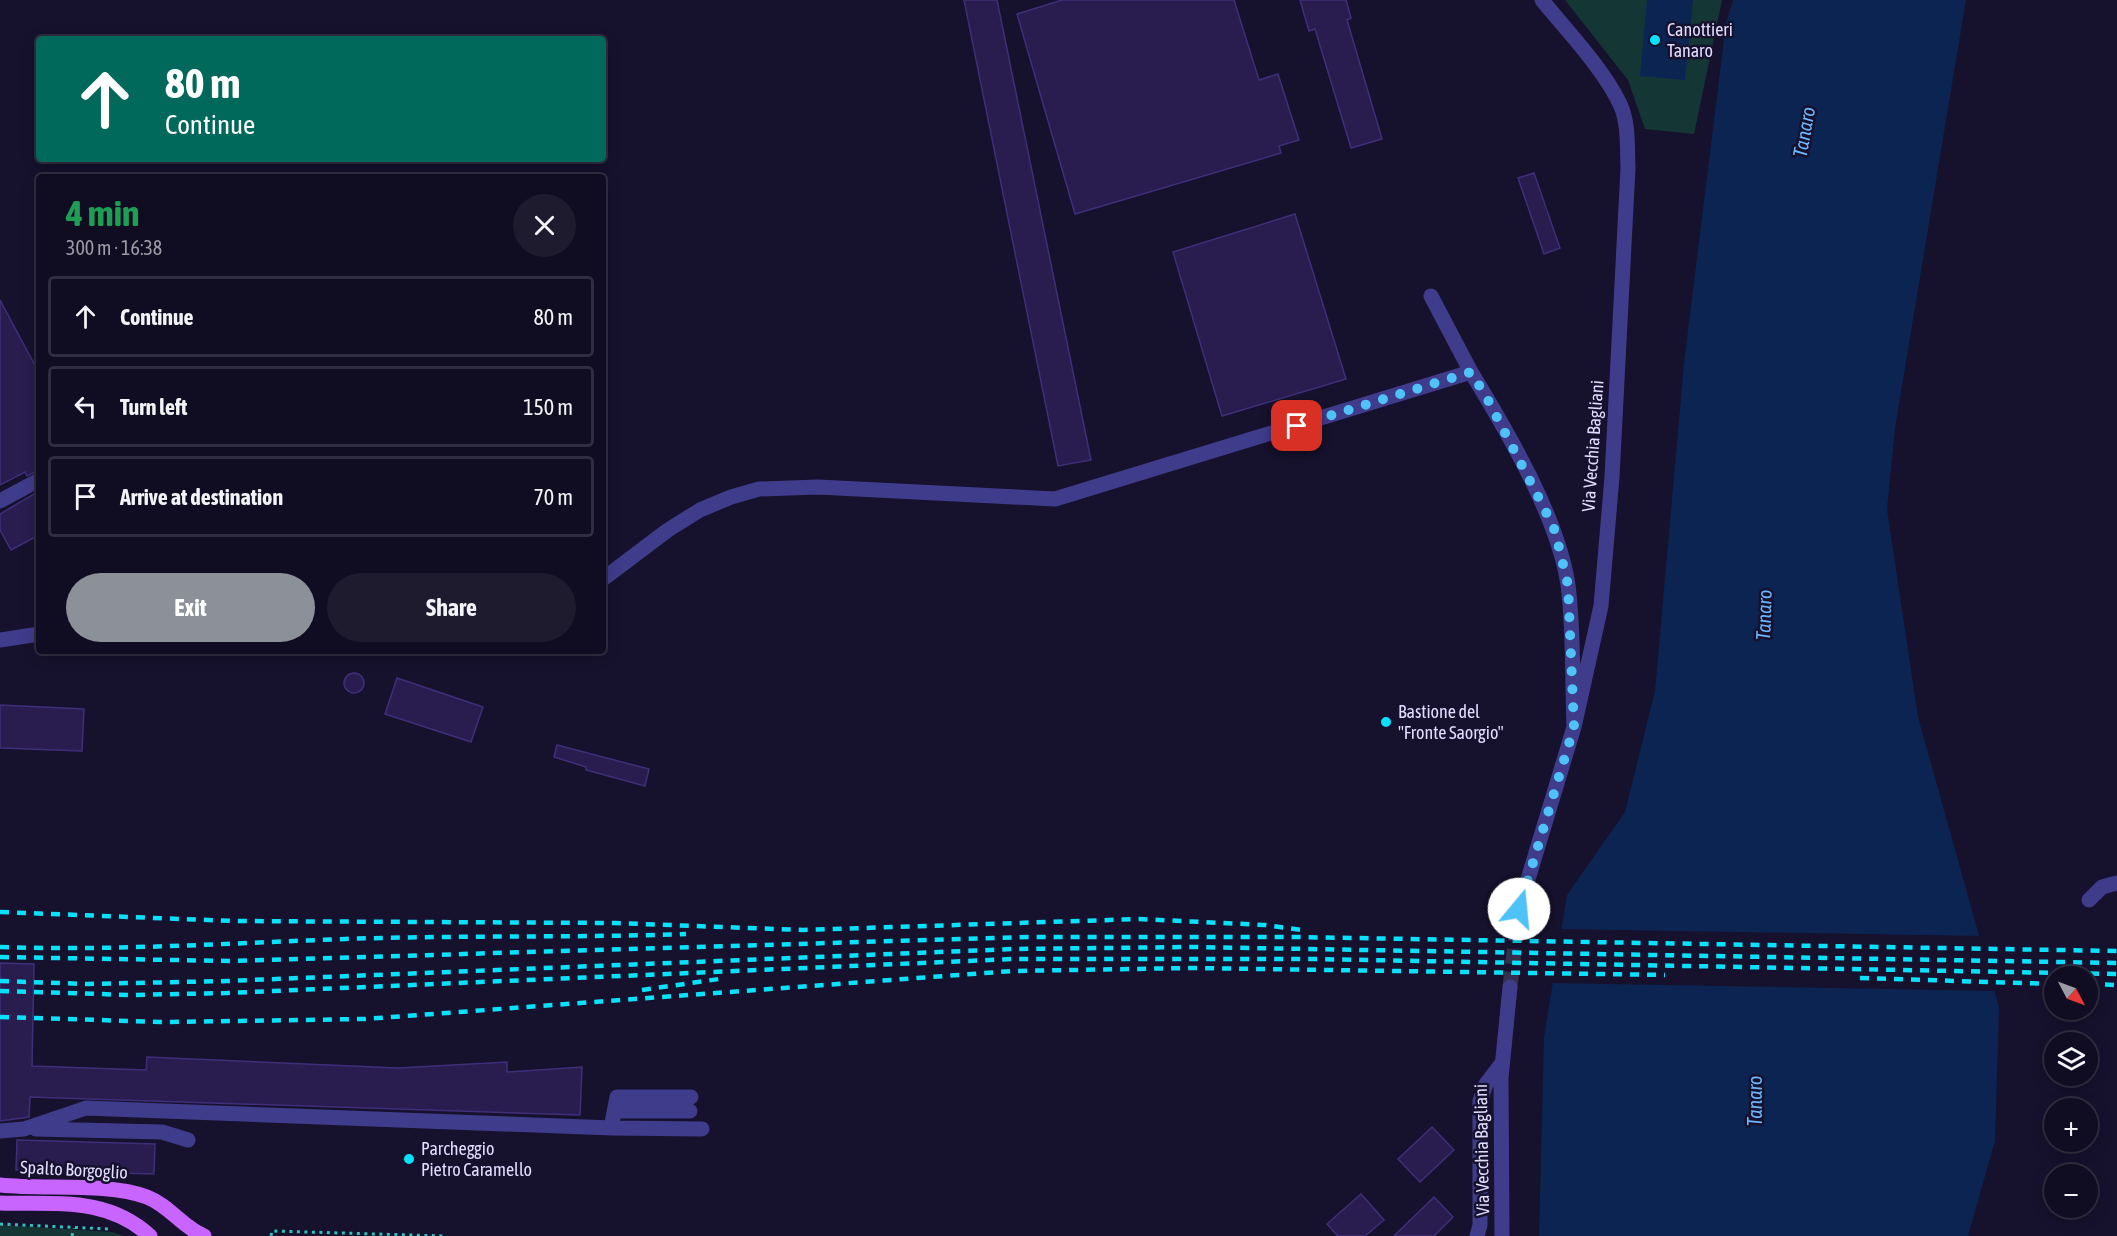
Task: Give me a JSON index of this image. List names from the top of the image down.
{
  "streets": {
    "main road": ["Spalto Borgoglio"],
    "street": ["Via Vecchia Bagliani"]
  },
  "water": ["Tanaro"],
  "places": ["Canottieri Tanaro", "Bastione del \"Fronte Saorgio\"", "Parcheggio Pietro Caramello"],
  "north": "bottom right",
  "page": {
    "turn": ["80 m", "Continue"],
    "heading": ["4 min", "300 m · 16:38"],
    "list": [
      {
        "name": "Continue",
        "value": "80 m"
      },
      {
        "name": "Turn left",
        "value": "150 m"
      },
      {
        "name": "Arrive at destination",
        "value": "70 m"
      }
    ],
    "buttons": ["Exit", "Share"],
    "map_buttons": ["+", "−"]
  }
}
